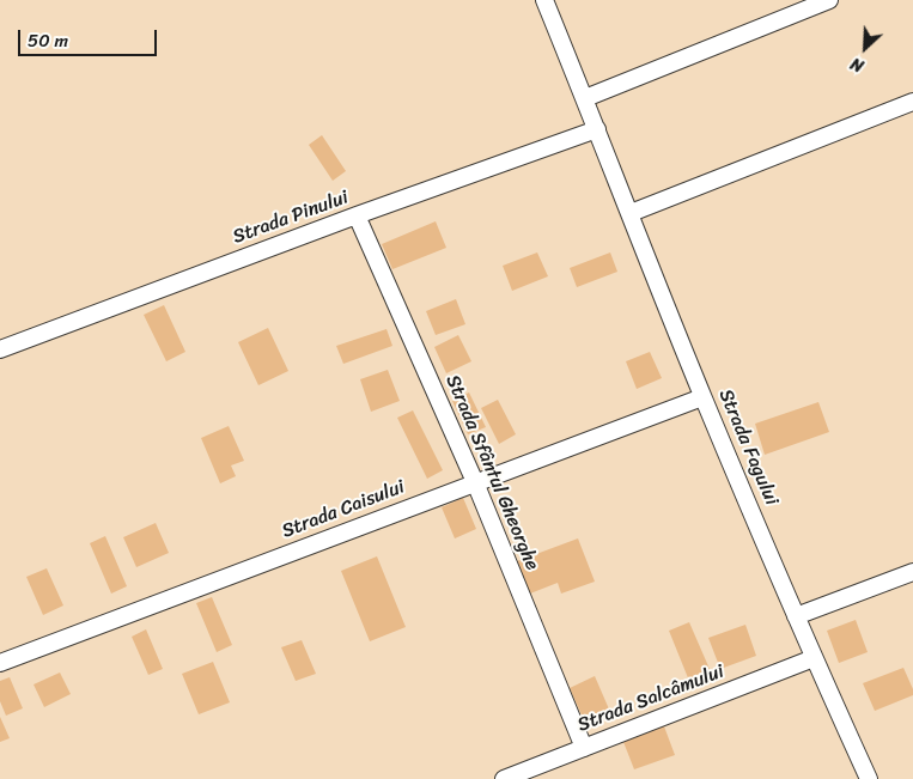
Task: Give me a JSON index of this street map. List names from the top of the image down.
{
  "streets": {
    "street": [
      "Strada Pinului",
      "Strada Fagului",
      "Strada Sfântul Gheorghe",
      "Strada Caisului",
      "Strada Salcâmului"
    ]
  },
  "crossings": [
    ["Strada Pinului", "Strada Fagului"],
    ["Strada Pinului", "Strada Sfântul Gheorghe"],
    ["Strada Fagului", "Strada Caisului"],
    ["Strada Fagului", "Strada Salcâmului"],
    ["Strada Sfântul Gheorghe", "Strada Caisului"],
    ["Strada Sfântul Gheorghe", "Strada Salcâmului"]
  ],
  "scale_bar": "50 m",
  "north": "bottom left"
}
